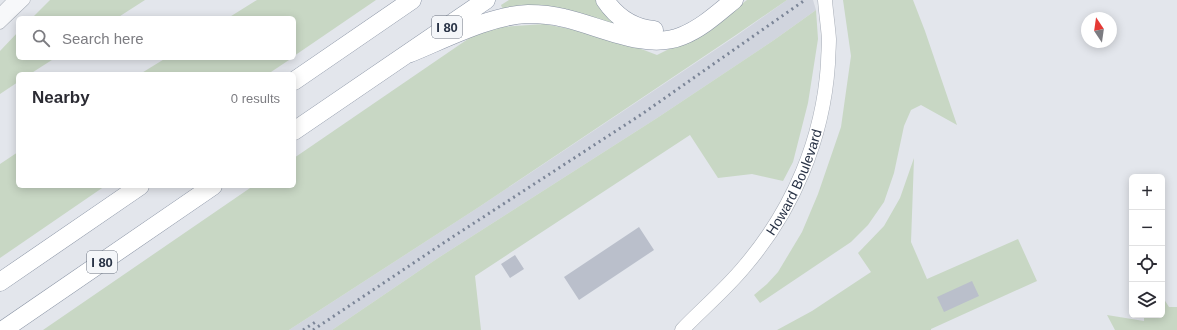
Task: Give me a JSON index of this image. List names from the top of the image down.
{
  "streets": {
    "highway": ["I 80"],
    "main road": ["Howard Boulevard"]
  },
  "north": "top",
  "page": {
    "search": "Search here",
    "heading": ["Nearby", "0 results"],
    "map_buttons": ["+", "−"]
  }
}
